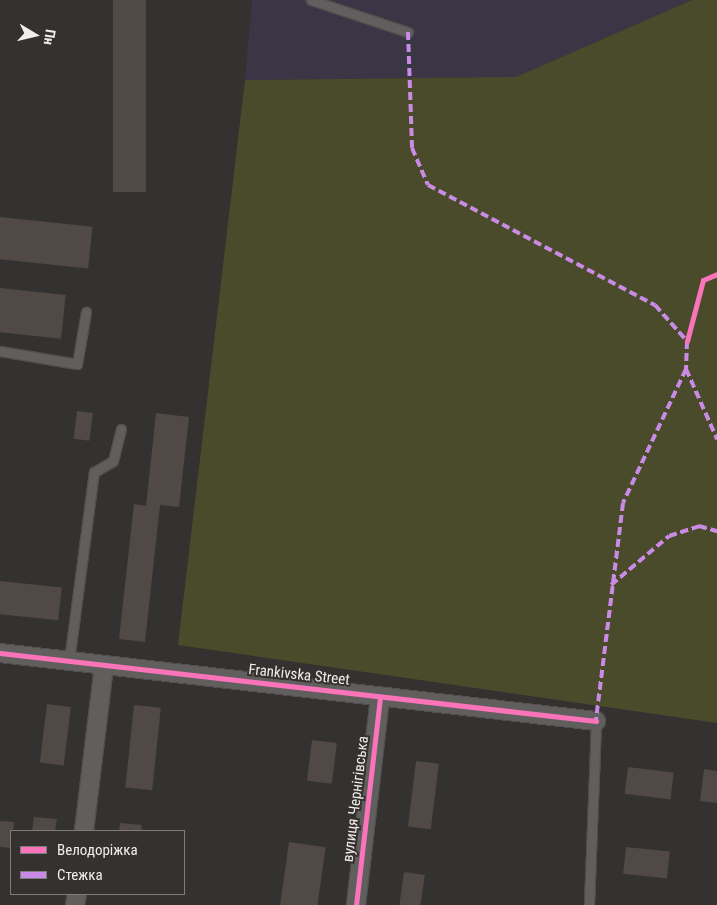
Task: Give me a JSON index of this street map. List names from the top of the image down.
{
  "streets": {
    "street": ["Frankivska Street", "вулиця Чернігівська"]
  },
  "crossings": [
    ["Frankivska Street", "вулиця Чернігівська"]
  ],
  "legend": ["Велодоріжка", "Стежка"],
  "north": "right"
}
